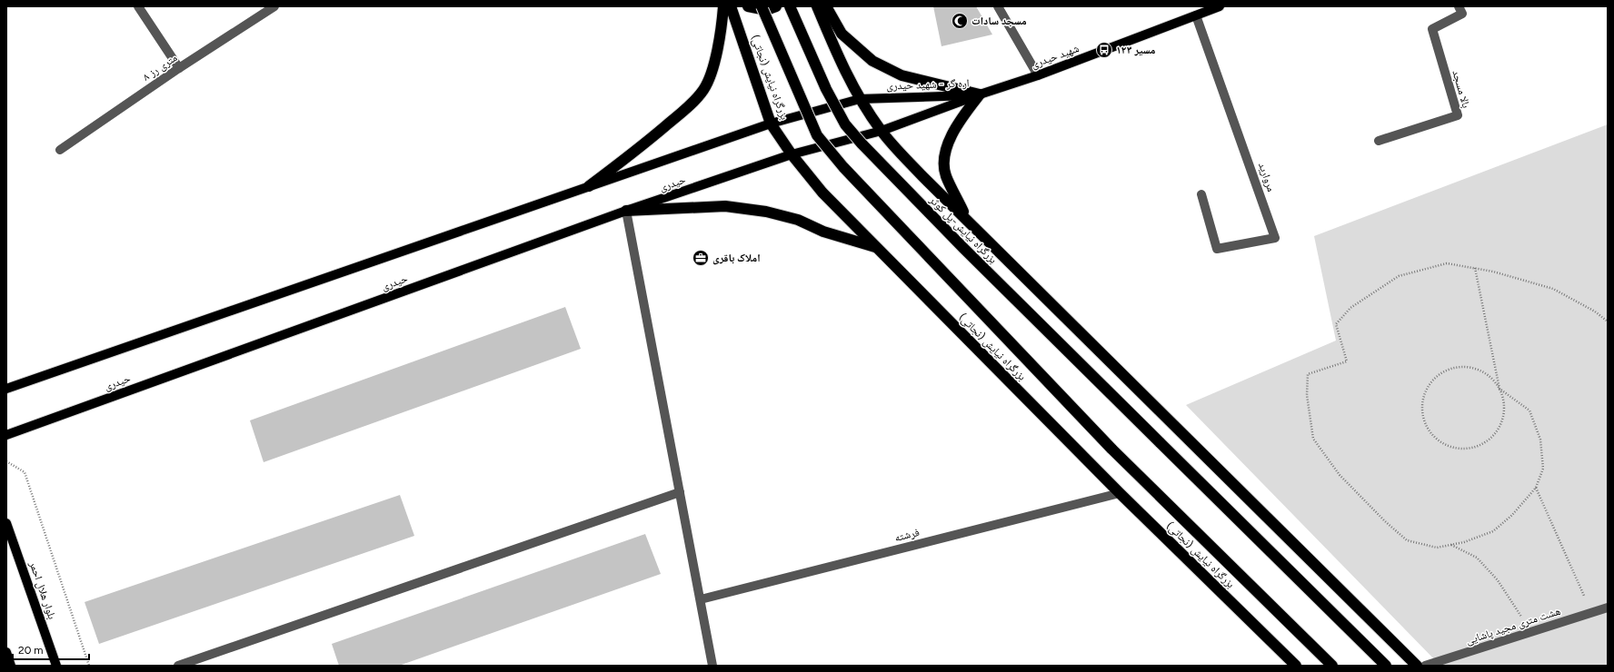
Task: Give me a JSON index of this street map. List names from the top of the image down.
{
  "streets": {
    "highway": ["بزرگراه نیایش (نجاتی)", "بزرگراه نیایش-پل کوثر"],
    "main road": [
      "شهید حیدری",
      "اره گر - شهید حیدری",
      "حیدری",
      "بلوار هلال احمر"
    ],
    "street": [
      "۸ متری رز",
      "بالا مسجد",
      "مروارید",
      "فرشته",
      "هشت متری مجید پاشایی"
    ]
  },
  "crossings": [
    ["شهید حیدری", "اره گر - شهید حیدری"],
    ["شهید حیدری", "مروارید"],
    ["بزرگراه نیایش (نجاتی)", "اره گر - شهید حیدری"],
    ["بزرگراه نیایش (نجاتی)", "حیدری"],
    ["بزرگراه نیایش (نجاتی)", "فرشته"],
    ["اره گر - شهید حیدری", "حیدری"]
  ],
  "places": {
    "mosque": ["مسجد سادات"],
    "bus stop": ["مسیر ۱۲۳"],
    "office": ["املاک باقری"]
  },
  "scale_bar": "20 m"
}
